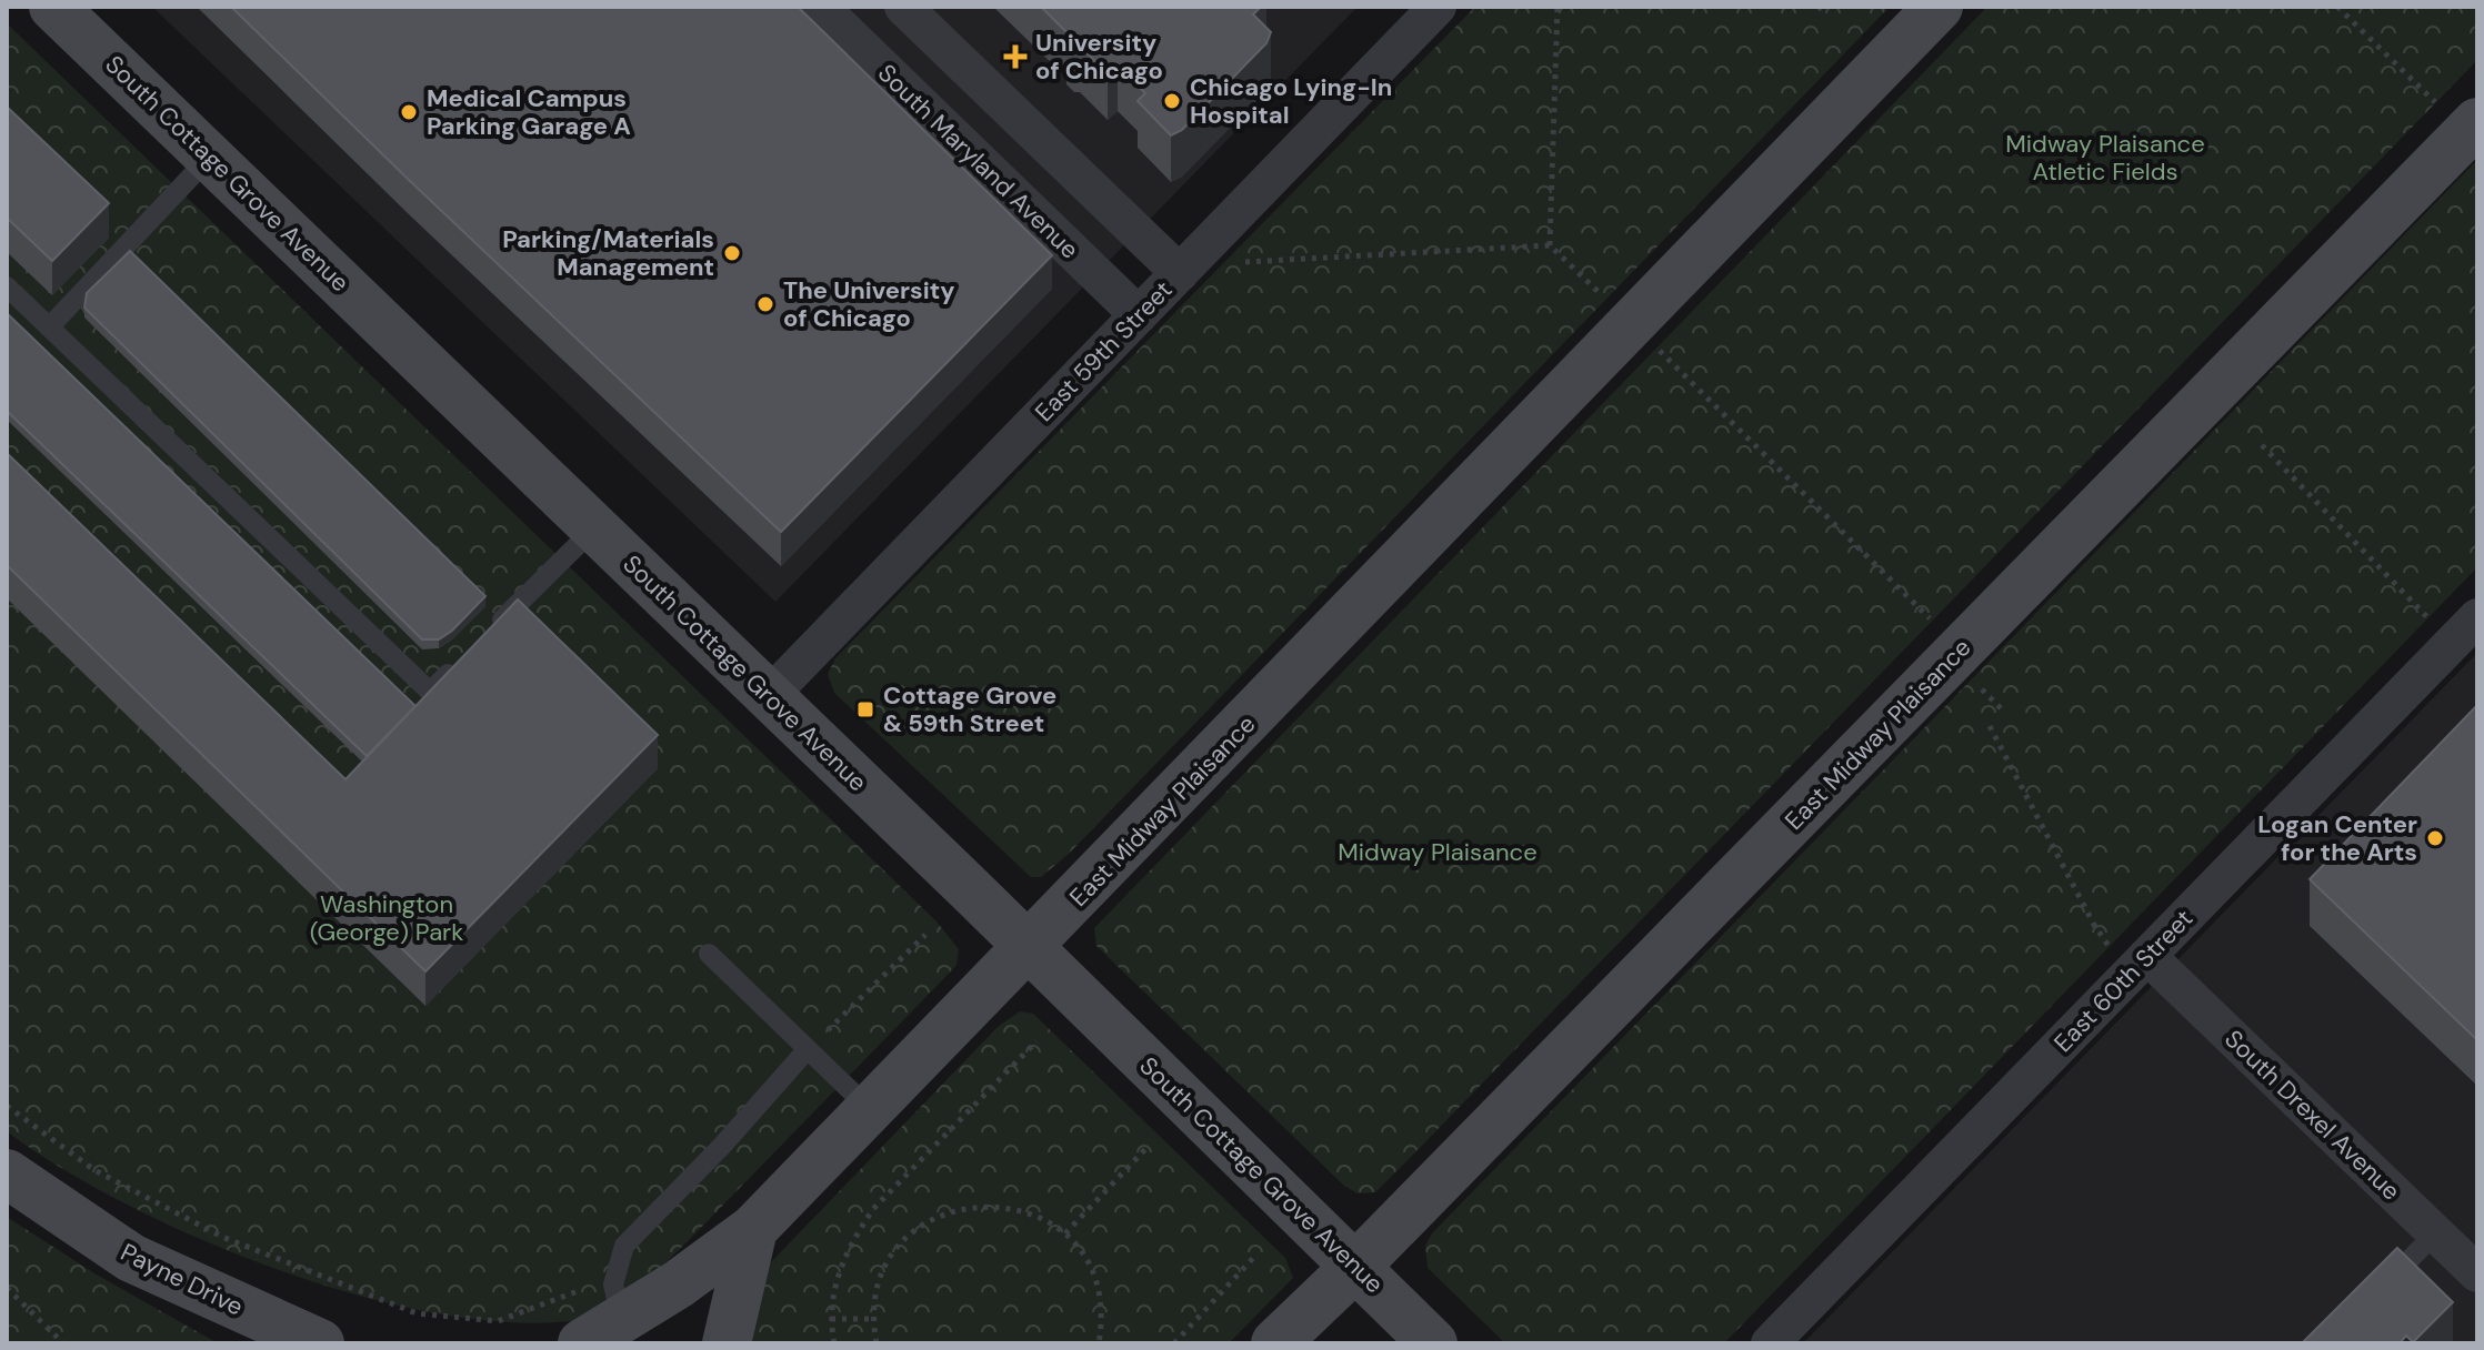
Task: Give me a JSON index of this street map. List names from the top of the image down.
{
  "streets": {
    "street": [
      "South Maryland Avenue",
      "South Cottage Grove Avenue",
      "East 59th Street",
      "East Midway Plaisance",
      "East 60th Street",
      "South Drexel Avenue",
      "Payne Drive"
    ]
  },
  "crossings": [
    ["South Maryland Avenue", "East 59th Street"],
    ["South Cottage Grove Avenue", "East 59th Street"],
    ["South Cottage Grove Avenue", "East Midway Plaisance"],
    ["East 60th Street", "South Drexel Avenue"]
  ],
  "parks": ["Midway Plaisance Atletic Fields", "Midway Plaisance", "Washington (George) Park"],
  "places": {
    "health": ["University of Chicago"],
    "other": [
      "Chicago Lying-In Hospital",
      "Medical Campus Parking Garage A",
      "Parking/Materials Management",
      "The University of Chicago",
      "Logan Center for the Arts"
    ],
    "transit": ["Cottage Grove & 59th Street"]
  }
}
